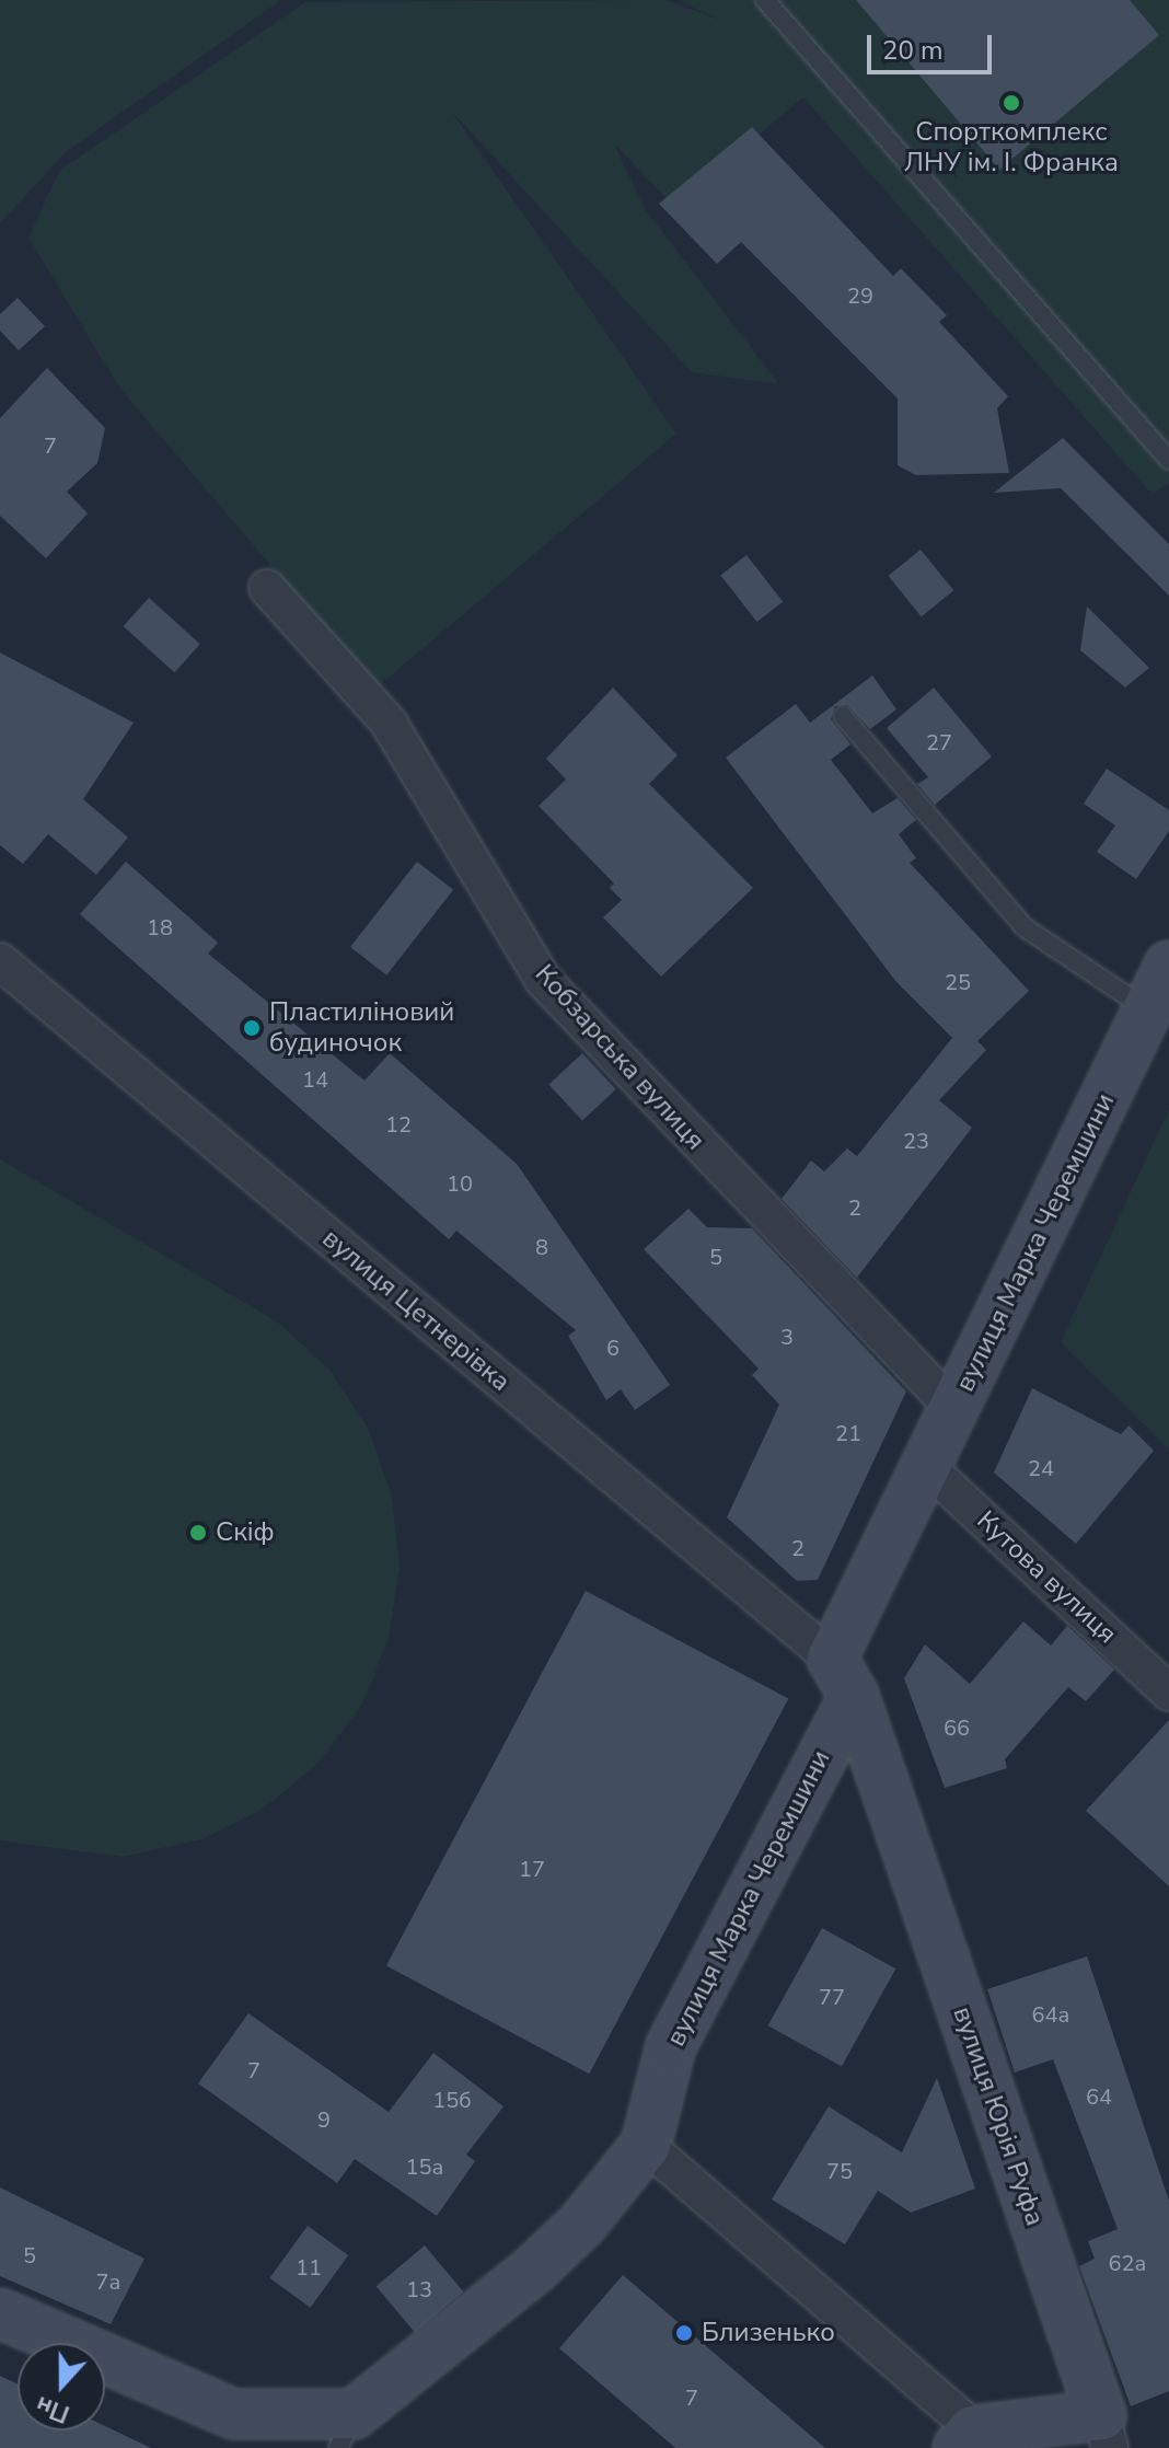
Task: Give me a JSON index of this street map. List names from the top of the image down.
{
  "streets": {
    "street": [
      "Кобзарська вулиця",
      "вулиця Марка Черемшини",
      "вулиця Цетнерівка",
      "Кутова вулиця",
      "вулиця Юрія Руфа"
    ]
  },
  "crossings": [
    ["Кобзарська вулиця", "вулиця Марка Черемшини"],
    ["вулиця Марка Черемшини", "вулиця Цетнерівка"],
    ["вулиця Марка Черемшини", "Кутова вулиця"],
    ["вулиця Марка Черемшини", "вулиця Юрія Руфа"],
    ["вулиця Цетнерівка", "вулиця Юрія Руфа"]
  ],
  "places": [
    "Спорткомплекс ЛНУ ім. І. Франка",
    "Пластиліновий будиночок",
    "Скіф",
    "Близенько"
  ],
  "house_numbers": [
    "29",
    "7",
    "27",
    "18",
    "25",
    "14",
    "12",
    "23",
    "10",
    "2",
    "8",
    "5",
    "3",
    "6",
    "21",
    "24",
    "2",
    "66",
    "17",
    "77",
    "64а",
    "7",
    "64",
    "15б",
    "9",
    "15а",
    "75",
    "5",
    "62а",
    "11",
    "7а",
    "13",
    "7"
  ],
  "scale_bar": "20 m",
  "north": "bottom"
}
